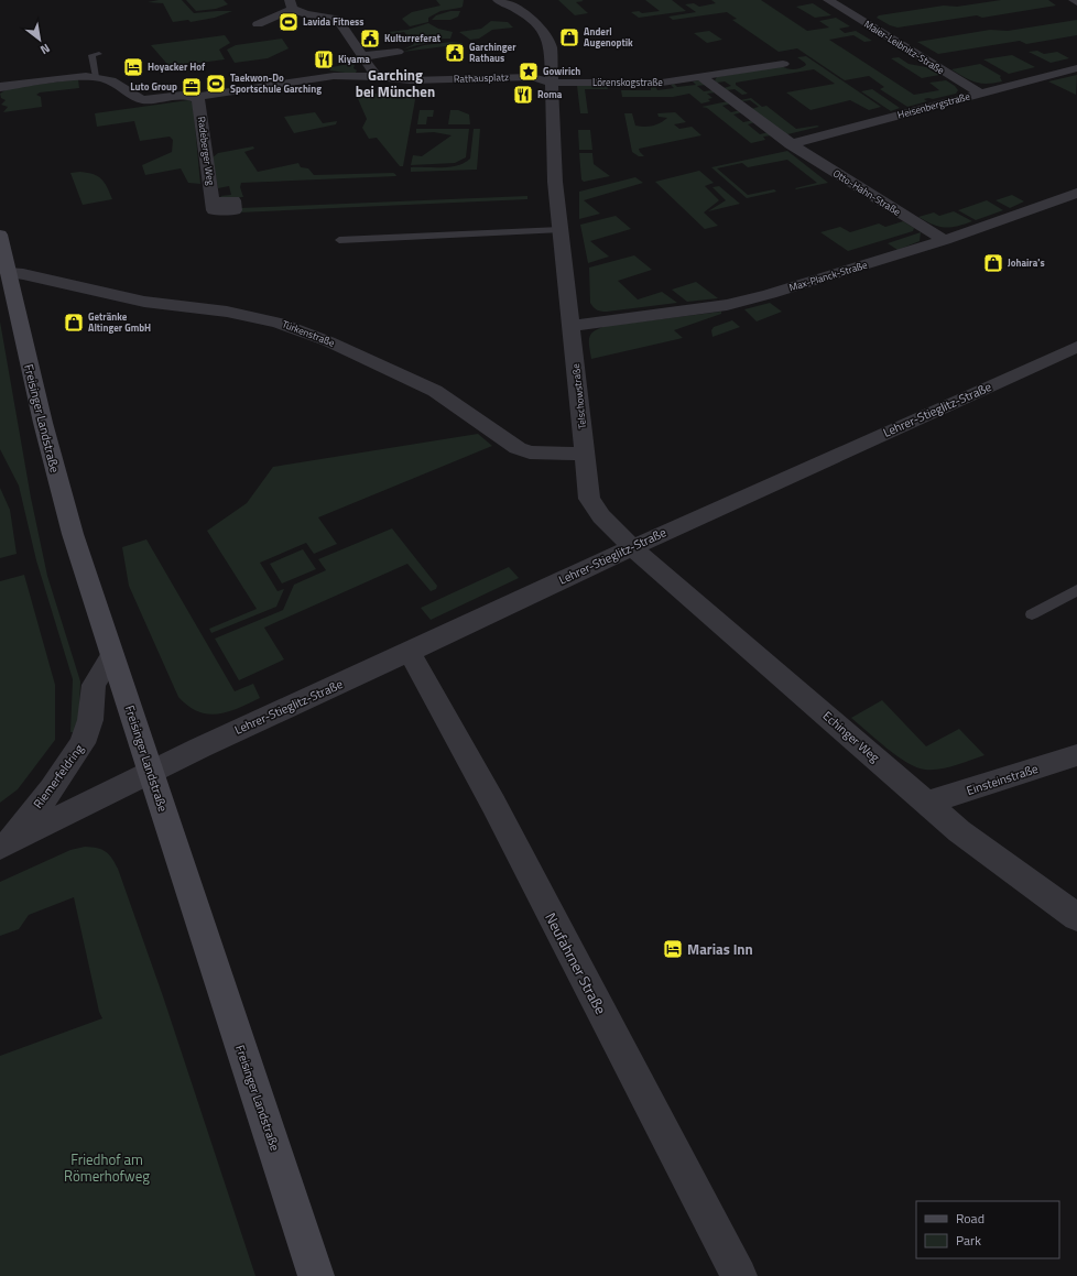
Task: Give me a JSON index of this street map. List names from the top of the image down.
{
  "streets": {
    "street": [
      "Maier-Leibnitz-Straße",
      "Rathausplatz",
      "Lörenskogstraße",
      "Heisenbergstraße",
      "Radeberger Weg",
      "Otto-Hahn-Straße",
      "Max-Planck-Straße",
      "Türkenstraße",
      "Telschowstraße",
      "Lehrer-Stieglitz-Straße",
      "Freisinger Landstraße",
      "Echinger Weg",
      "Riemerfeldring",
      "Einsteinstraße",
      "Neufahrner Straße"
    ]
  },
  "crossings": [
    ["Maier-Leibnitz-Straße", "Heisenbergstraße"],
    ["Rathausplatz", "Lörenskogstraße"],
    ["Rathausplatz", "Radeberger Weg"],
    ["Rathausplatz", "Telschowstraße"],
    ["Lörenskogstraße", "Telschowstraße"],
    ["Heisenbergstraße", "Otto-Hahn-Straße"],
    ["Otto-Hahn-Straße", "Max-Planck-Straße"],
    ["Max-Planck-Straße", "Telschowstraße"],
    ["Türkenstraße", "Telschowstraße"],
    ["Türkenstraße", "Freisinger Landstraße"],
    ["Telschowstraße", "Lehrer-Stieglitz-Straße"],
    ["Telschowstraße", "Echinger Weg"],
    ["Lehrer-Stieglitz-Straße", "Freisinger Landstraße"],
    ["Lehrer-Stieglitz-Straße", "Echinger Weg"],
    ["Lehrer-Stieglitz-Straße", "Riemerfeldring"],
    ["Lehrer-Stieglitz-Straße", "Neufahrner Straße"],
    ["Freisinger Landstraße", "Riemerfeldring"],
    ["Echinger Weg", "Einsteinstraße"]
  ],
  "districts": ["Garching bei München"],
  "parks": ["Friedhof am Römerhofweg"],
  "places": {
    "sports": ["Lavida Fitness", "Taekwon-Do Sportschule Garching"],
    "shop": ["Anderl Augenoptik", "Johaira's", "Getränke Altinger GmbH"],
    "public building": ["Kulturreferat", "Garchinger Rathaus"],
    "restaurant": ["Kiyama", "Roma"],
    "hotel": ["Hoyacker Hof", "Marias Inn"],
    "place": ["Gowirich"],
    "office": ["Luto Group"]
  },
  "legend": ["Road", "Park"],
  "north": "bottom right"
}
